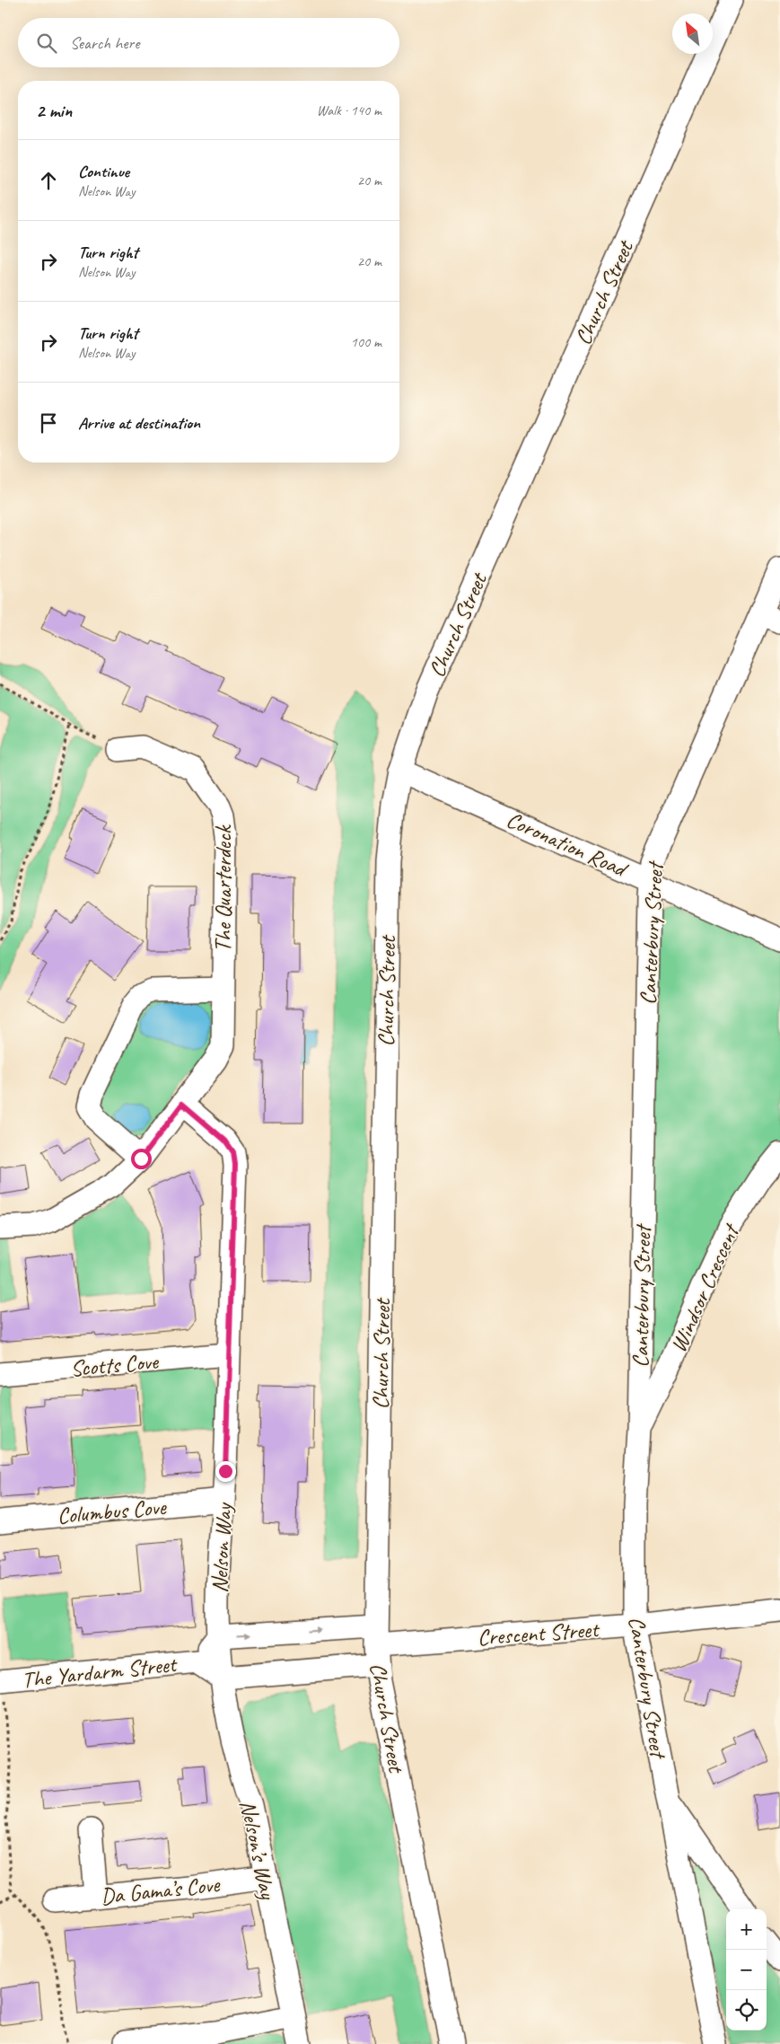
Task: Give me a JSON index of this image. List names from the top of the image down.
{
  "streets": {
    "street": [
      "Church Street",
      "Coronation Road",
      "The Quarterdeck",
      "Canterbury Street",
      "Windsor Crescent",
      "Scotts Cove",
      "Columbus Cove",
      "Nelson Way",
      "Crescent Street",
      "The Yardarm Street",
      "Nelson’s Way",
      "Da Gama’s Cove"
    ]
  },
  "crossings": [
    ["Church Street", "Coronation Road"],
    ["Church Street", "Crescent Street"],
    ["Coronation Road", "Canterbury Street"],
    ["The Quarterdeck", "Nelson Way"],
    ["Canterbury Street", "Windsor Crescent"],
    ["Canterbury Street", "Crescent Street"],
    ["Scotts Cove", "Nelson Way"],
    ["Columbus Cove", "Nelson Way"],
    ["Nelson Way", "The Yardarm Street"],
    ["Nelson Way", "Nelson’s Way"],
    ["The Yardarm Street", "Nelson’s Way"],
    ["Nelson’s Way", "Da Gama’s Cove"]
  ],
  "north": "top left",
  "page": {
    "search": "Search here",
    "heading": ["2 min", "Walk · 140 m"],
    "list": [
      ["Continue", "Nelson Way", "20 m"],
      ["Turn right", "Nelson Way", "20 m"],
      ["Turn right", "Nelson Way", "100 m"],
      "Arrive at destination"
    ],
    "map_buttons": ["+", "−"]
  }
}
